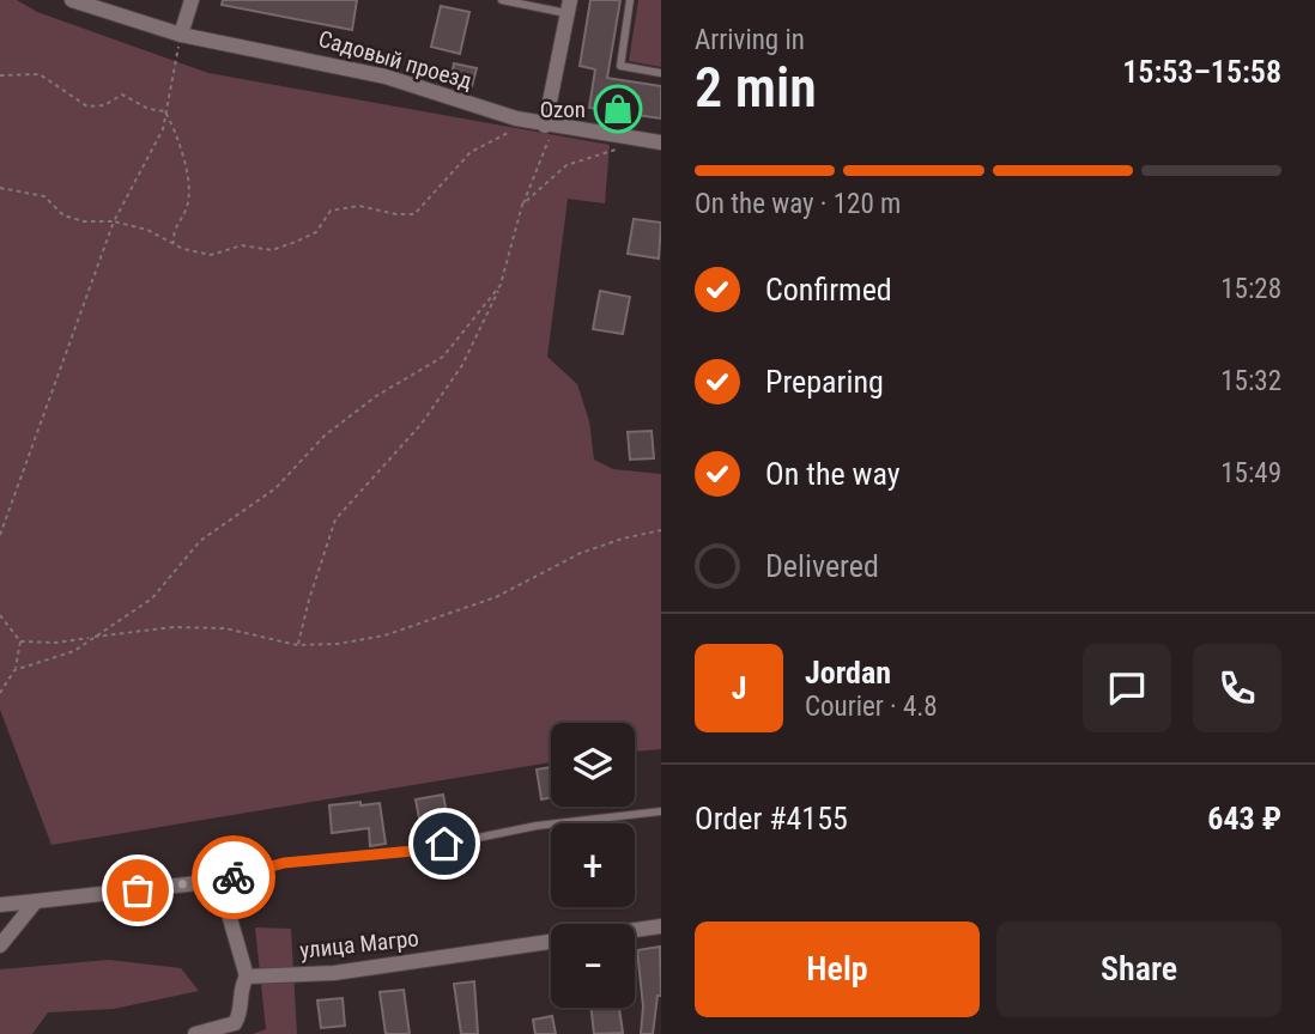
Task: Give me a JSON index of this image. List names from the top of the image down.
{
  "streets": {
    "street": ["Садовый проезд", "улица Магро"]
  },
  "places": {
    "shop": ["Ozon"]
  },
  "page": {
    "heading": ["2 min", "Arriving in", "15:53–15:58"],
    "panel": [
      "Jordan",
      "Courier · 4.8",
      "Order #4155",
      "643 ₽"
    ],
    "bar": "On the way · 120 m",
    "list": [
      ["Confirmed", "15:28"],
      ["Preparing", "15:32"],
      ["On the way", "15:49"],
      "Delivered"
    ],
    "round": "J",
    "map_buttons": ["+", "−"],
    "buttons": ["Help", "Share"]
  }
}
